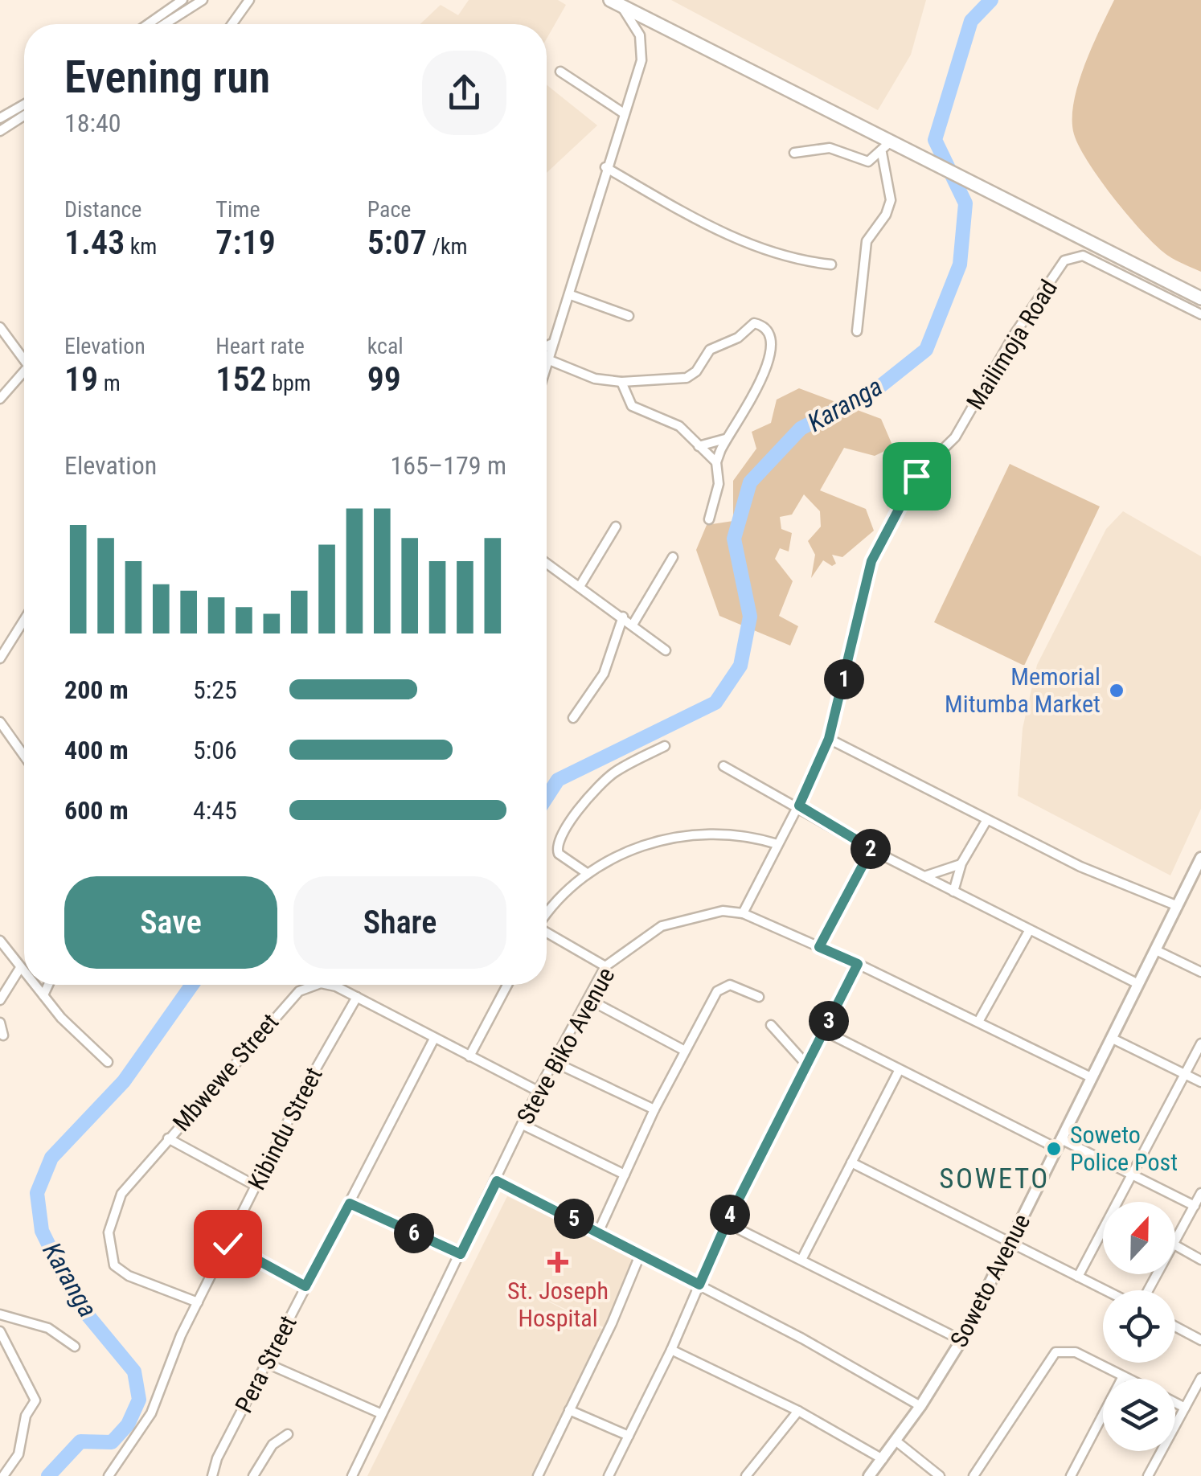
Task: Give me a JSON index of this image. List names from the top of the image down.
{
  "streets": {
    "street": [
      "Mailimoja Road",
      "Steve Biko Avenue",
      "Mbwewe Street",
      "Kibindu Street",
      "Soweto Avenue",
      "Pera Street"
    ]
  },
  "crossings": [
    ["Mailimoja Road", "Steve Biko Avenue"],
    ["Steve Biko Avenue", "Mbwewe Street"],
    ["Steve Biko Avenue", "Soweto Avenue"],
    ["Mbwewe Street", "Kibindu Street"],
    ["Mbwewe Street", "Pera Street"]
  ],
  "districts": ["SOWETO"],
  "water": ["Karanga"],
  "places": {
    "other": ["Memorial Mitumba Market", "Soweto Police Post"],
    "health": ["St. Joseph Hospital"]
  },
  "north": "top",
  "page": {
    "heading": ["Evening run", "18:40"],
    "stats": [
      ["Distance", "1.43 km"],
      ["Time", "7:19"],
      ["Pace", "5:07 /km"],
      ["Elevation", "19 m"],
      ["Heart rate", "152 bpm"],
      ["kcal", "99"]
    ],
    "chart": ["Elevation", "165–179 m"],
    "pins": [
      "1",
      "2",
      "3",
      "4",
      "5",
      "6"
    ],
    "list": [
      {
        "name": "200 m",
        "note": "5:25"
      },
      {
        "name": "400 m",
        "note": "5:06"
      },
      {
        "name": "600 m",
        "note": "4:45"
      }
    ],
    "buttons": ["Save", "Share"]
  }
}
